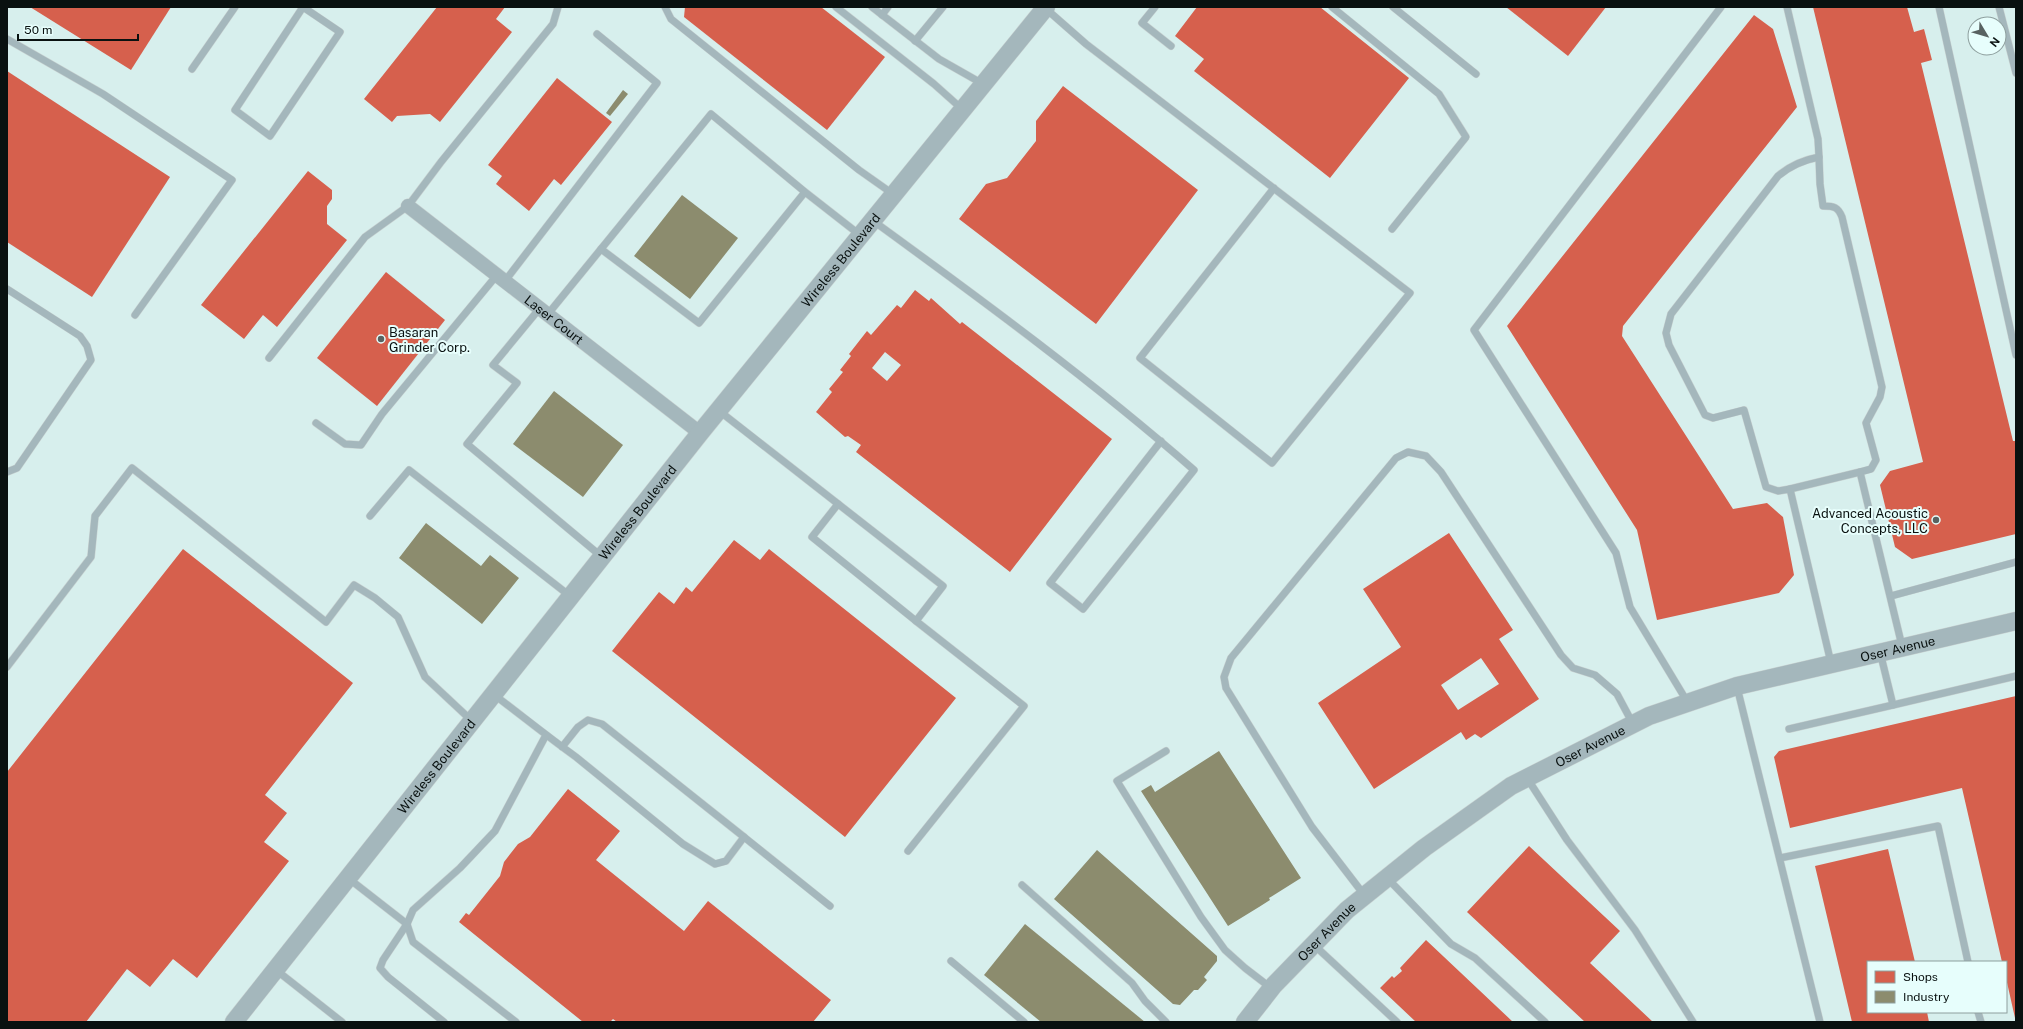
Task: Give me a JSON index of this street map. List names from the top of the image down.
{
  "streets": {
    "street": ["Wireless Boulevard", "Laser Court", "Oser Avenue"]
  },
  "crossings": [
    ["Wireless Boulevard", "Laser Court"]
  ],
  "places": ["Basaran Grinder Corp.", "Advanced Acoustic Concepts, LLC"],
  "legend": ["Shops", "Industry"],
  "scale_bar": "50 m",
  "north": "bottom right"
}
